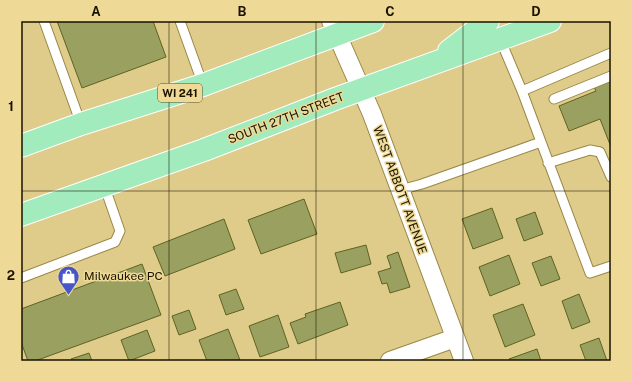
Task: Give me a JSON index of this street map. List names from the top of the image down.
{
  "streets": {
    "main road": ["WI 241", "SOUTH 27TH STREET"],
    "street": ["WEST ABBOTT AVENUE"]
  },
  "crossings": [
    ["WI 241", "WEST ABBOTT AVENUE"],
    ["SOUTH 27TH STREET", "WEST ABBOTT AVENUE"]
  ],
  "places": {
    "shop": ["Milwaukee PC"]
  },
  "grid": {
    "columns": [
      "A",
      "B",
      "C",
      "D"
    ],
    "rows": ["1", "2"]
  }
}
